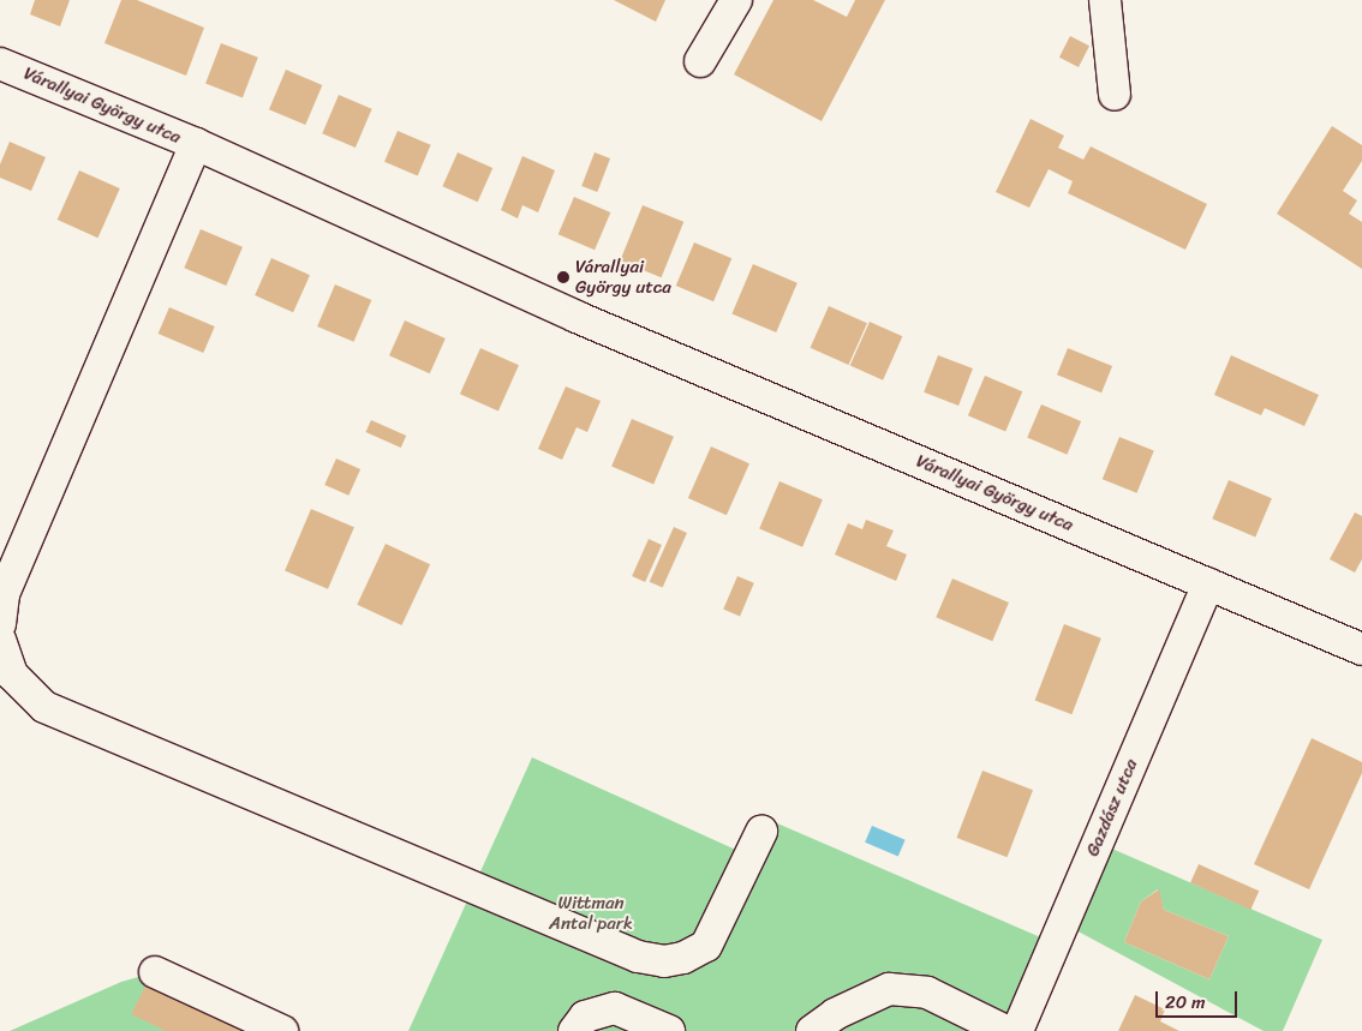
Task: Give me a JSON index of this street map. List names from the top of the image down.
{
  "streets": {
    "street": ["Várallyai György utca", "Gazdász utca"]
  },
  "crossings": [
    ["Várallyai György utca", "Gazdász utca"]
  ],
  "parks": ["Wittman Antal park"],
  "places": ["Várallyai György utca"],
  "scale_bar": "20 m"
}
